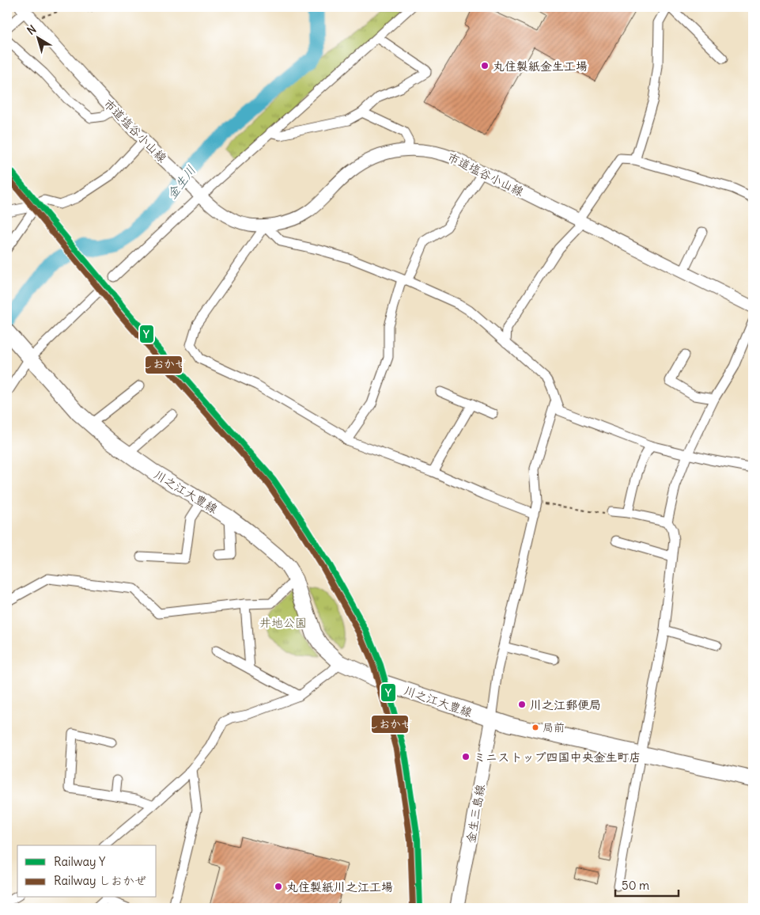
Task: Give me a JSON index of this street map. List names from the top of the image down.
{
  "streets": {
    "main road": ["川之江大豊線", "金生三島線"],
    "street": ["市道塩谷小山線"]
  },
  "crossings": [
    ["川之江大豊線", "金生三島線"]
  ],
  "water": ["金生川"],
  "parks": ["井地公園"],
  "places": [
    "丸住製紙金生工場",
    "川之江郵便局",
    "局前",
    "ミニストップ四国中央金生町店",
    "丸住製紙川之江工場"
  ],
  "lines": ["rail line Y", "rail line しおかぜ"],
  "legend": ["Railway Y", "Railway しおかぜ"],
  "scale_bar": "50 m",
  "north": "top left"
}
